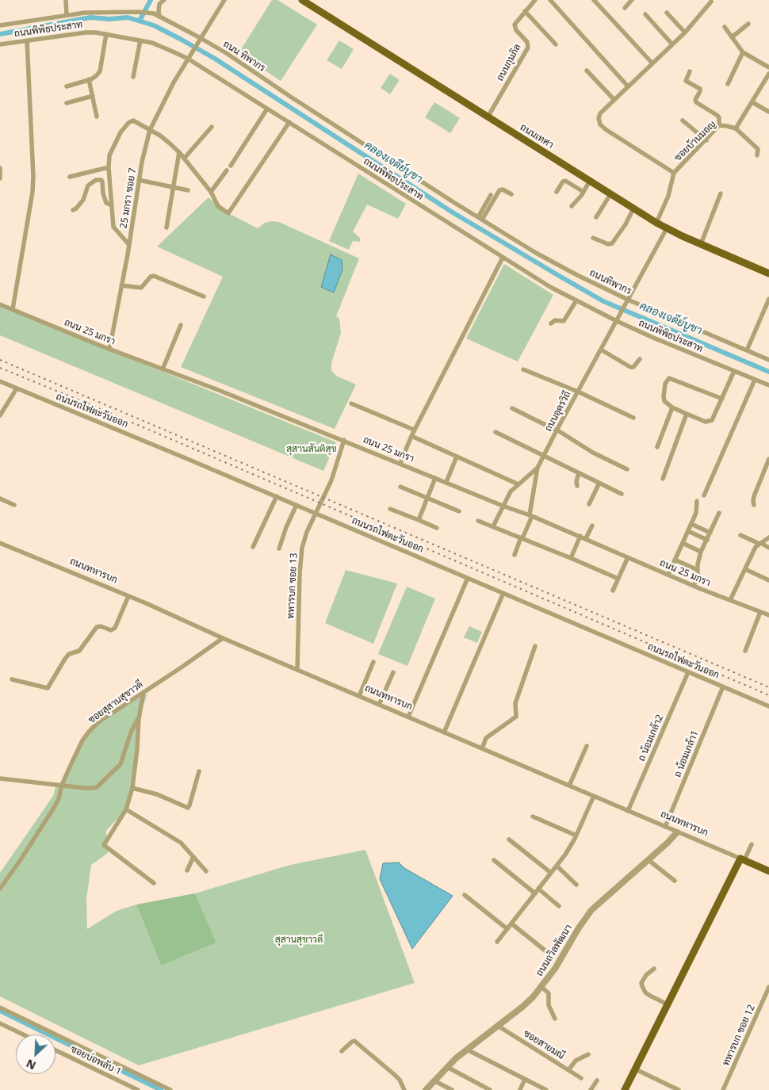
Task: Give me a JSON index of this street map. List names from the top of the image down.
{
  "streets": {
    "main road": ["ถนนเทศา", "ถนนทหารบก"],
    "street": [
      "ถนนพิพิธประสาท",
      "ถนน ทิพากร",
      "ถนนกุมภิล",
      "ซอยบ้านมอญ",
      "25 มกรา ซอย 7",
      "ถนนทิพากร",
      "ถนน 25 มกรา",
      "ถนนรถไฟตะวันออก",
      "ถนนอุดรวิถี",
      "ทหารบก ซอย 13",
      "ซอยสุสานสุขาวดี",
      "ถ น้อมเกล้า2",
      "ถ น้อมเกล้า1",
      "ถนนถวิลพัฒนา",
      "ทหารบก ซอย 12",
      "ซอยสายมณี",
      "ซอยบ่อพลับ 1"
    ]
  },
  "crossings": [
    ["ถนนพิพิธประสาท", "25 มกรา ซอย 7"],
    ["ถนนพิพิธประสาท", "ถนนอุดรวิถี"],
    ["ถนน ทิพากร", "25 มกรา ซอย 7"],
    ["ถนน ทิพากร", "ถนนทิพากร"],
    ["ถนนกุมภิล", "ถนนเทศา"],
    ["ถนนเทศา", "ถนนอุดรวิถี"],
    ["25 มกรา ซอย 7", "ถนน 25 มกรา"],
    ["ถนนทิพากร", "ถนนอุดรวิถี"],
    ["ถนน 25 มกรา", "ถนนอุดรวิถี"],
    ["ถนน 25 มกรา", "ทหารบก ซอย 13"],
    ["ถนนรถไฟตะวันออก", "ทหารบก ซอย 13"],
    ["ถนนรถไฟตะวันออก", "ถ น้อมเกล้า2"],
    ["ถนนรถไฟตะวันออก", "ถ น้อมเกล้า1"],
    ["ถนนทหารบก", "ทหารบก ซอย 13"],
    ["ถนนทหารบก", "ซอยสุสานสุขาวดี"],
    ["ถนนทหารบก", "ถ น้อมเกล้า2"],
    ["ถนนทหารบก", "ถ น้อมเกล้า1"],
    ["ถนนทหารบก", "ถนนถวิลพัฒนา"],
    ["ถนนถวิลพัฒนา", "ซอยสายมณี"]
  ],
  "water": ["คลองเจดีย์บูชา"],
  "parks": ["สุสานสันติสุข", "สุสานสุขาวดี"],
  "north": "bottom left"
}
